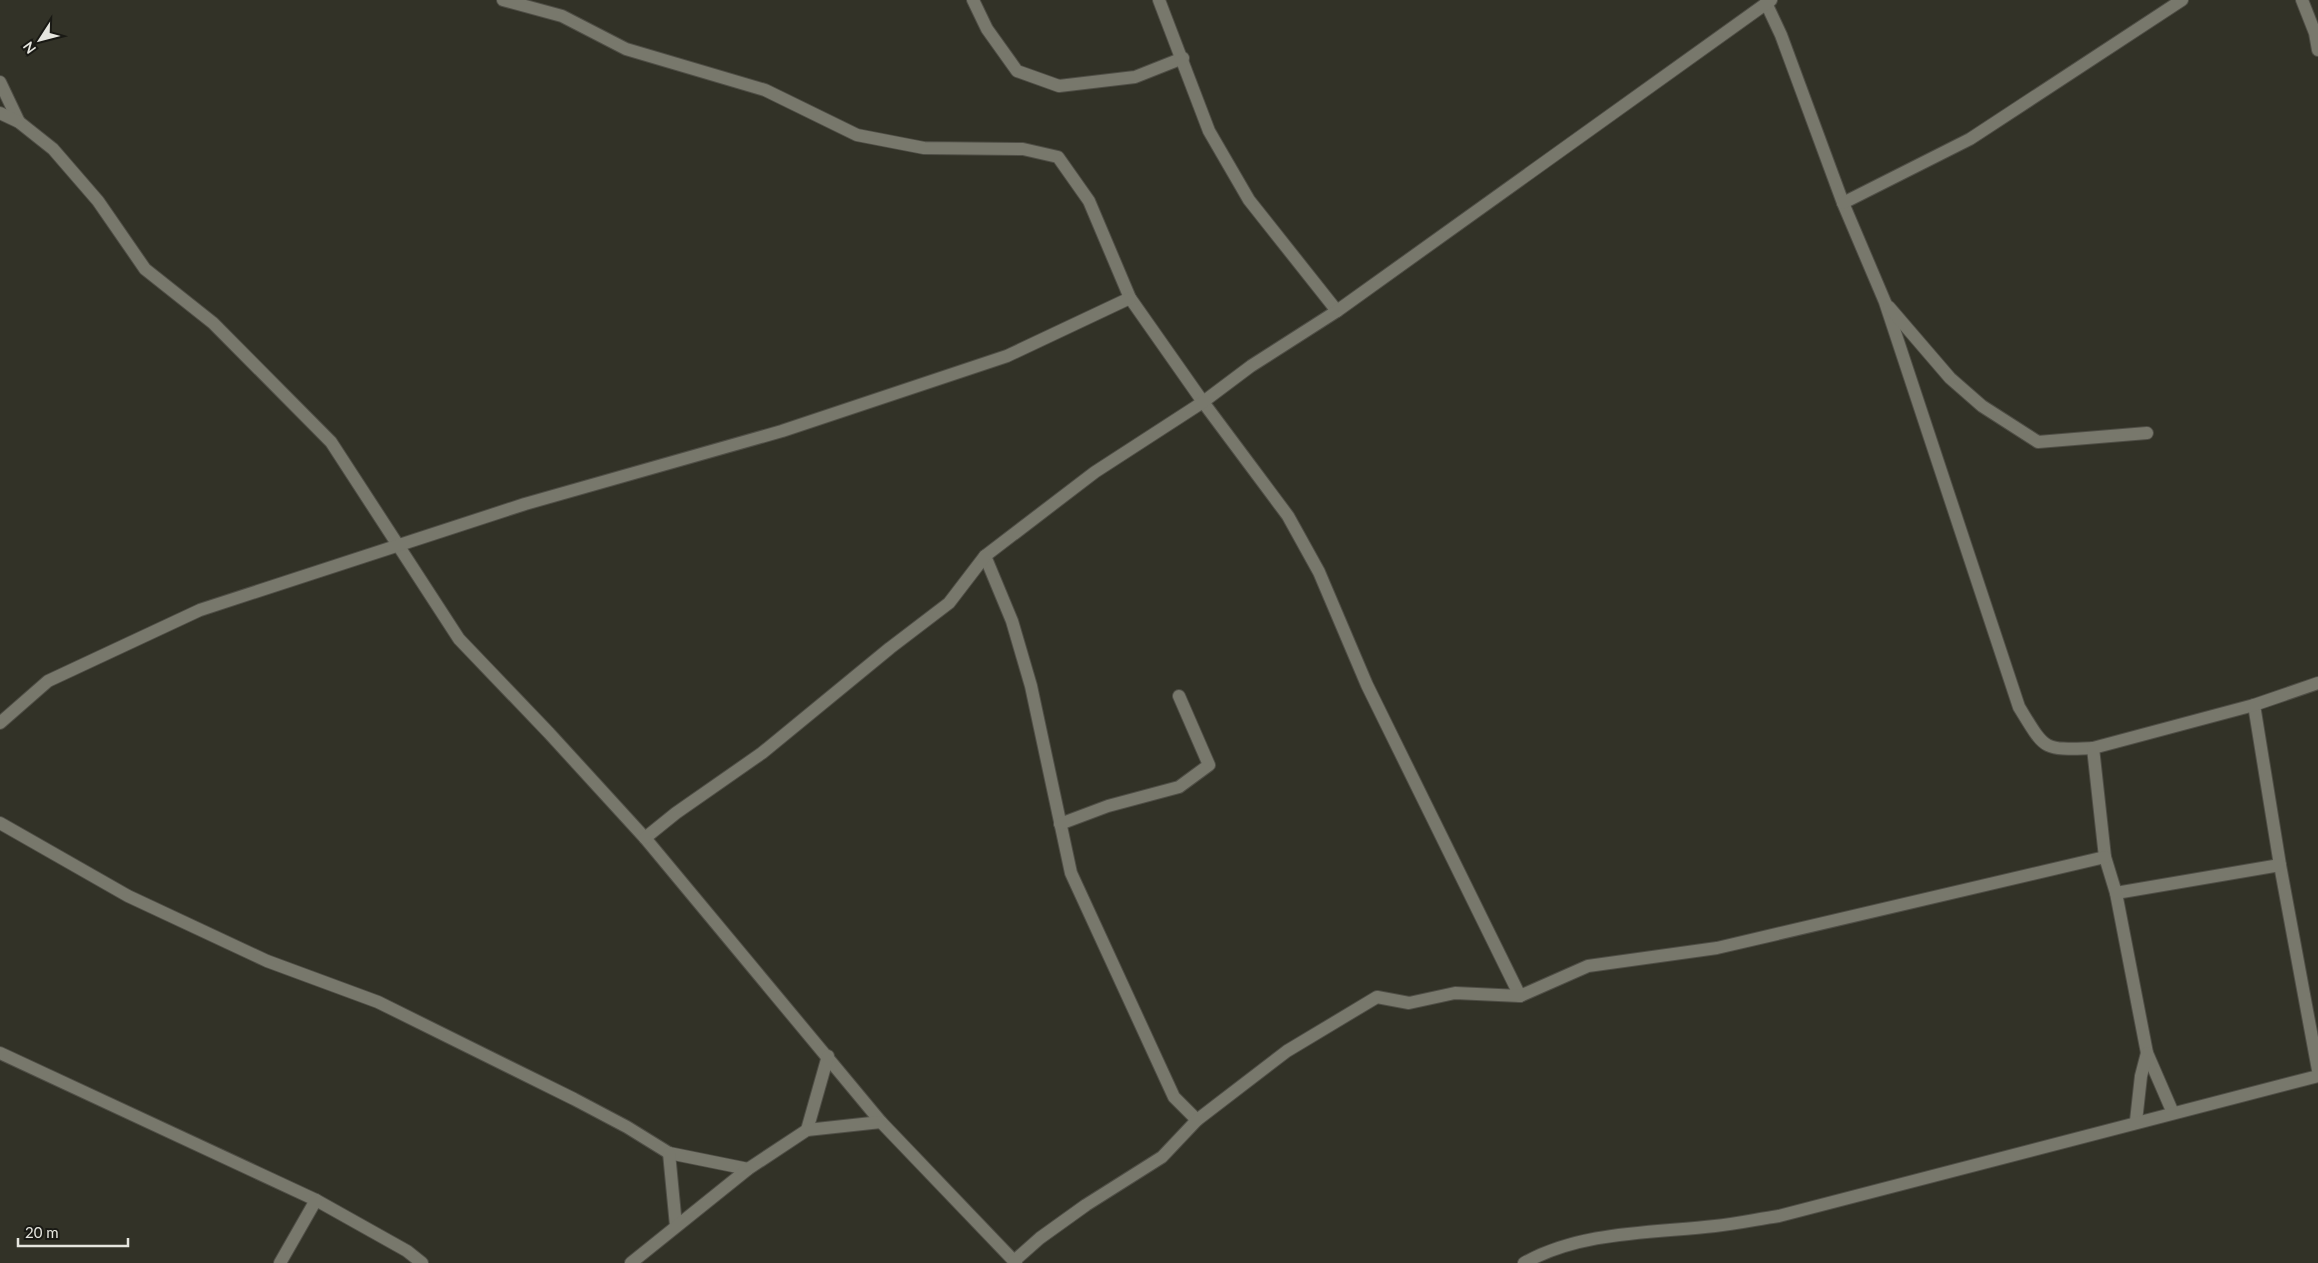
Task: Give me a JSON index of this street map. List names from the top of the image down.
{
  "scale_bar": "20 m",
  "north": "bottom left"
}
